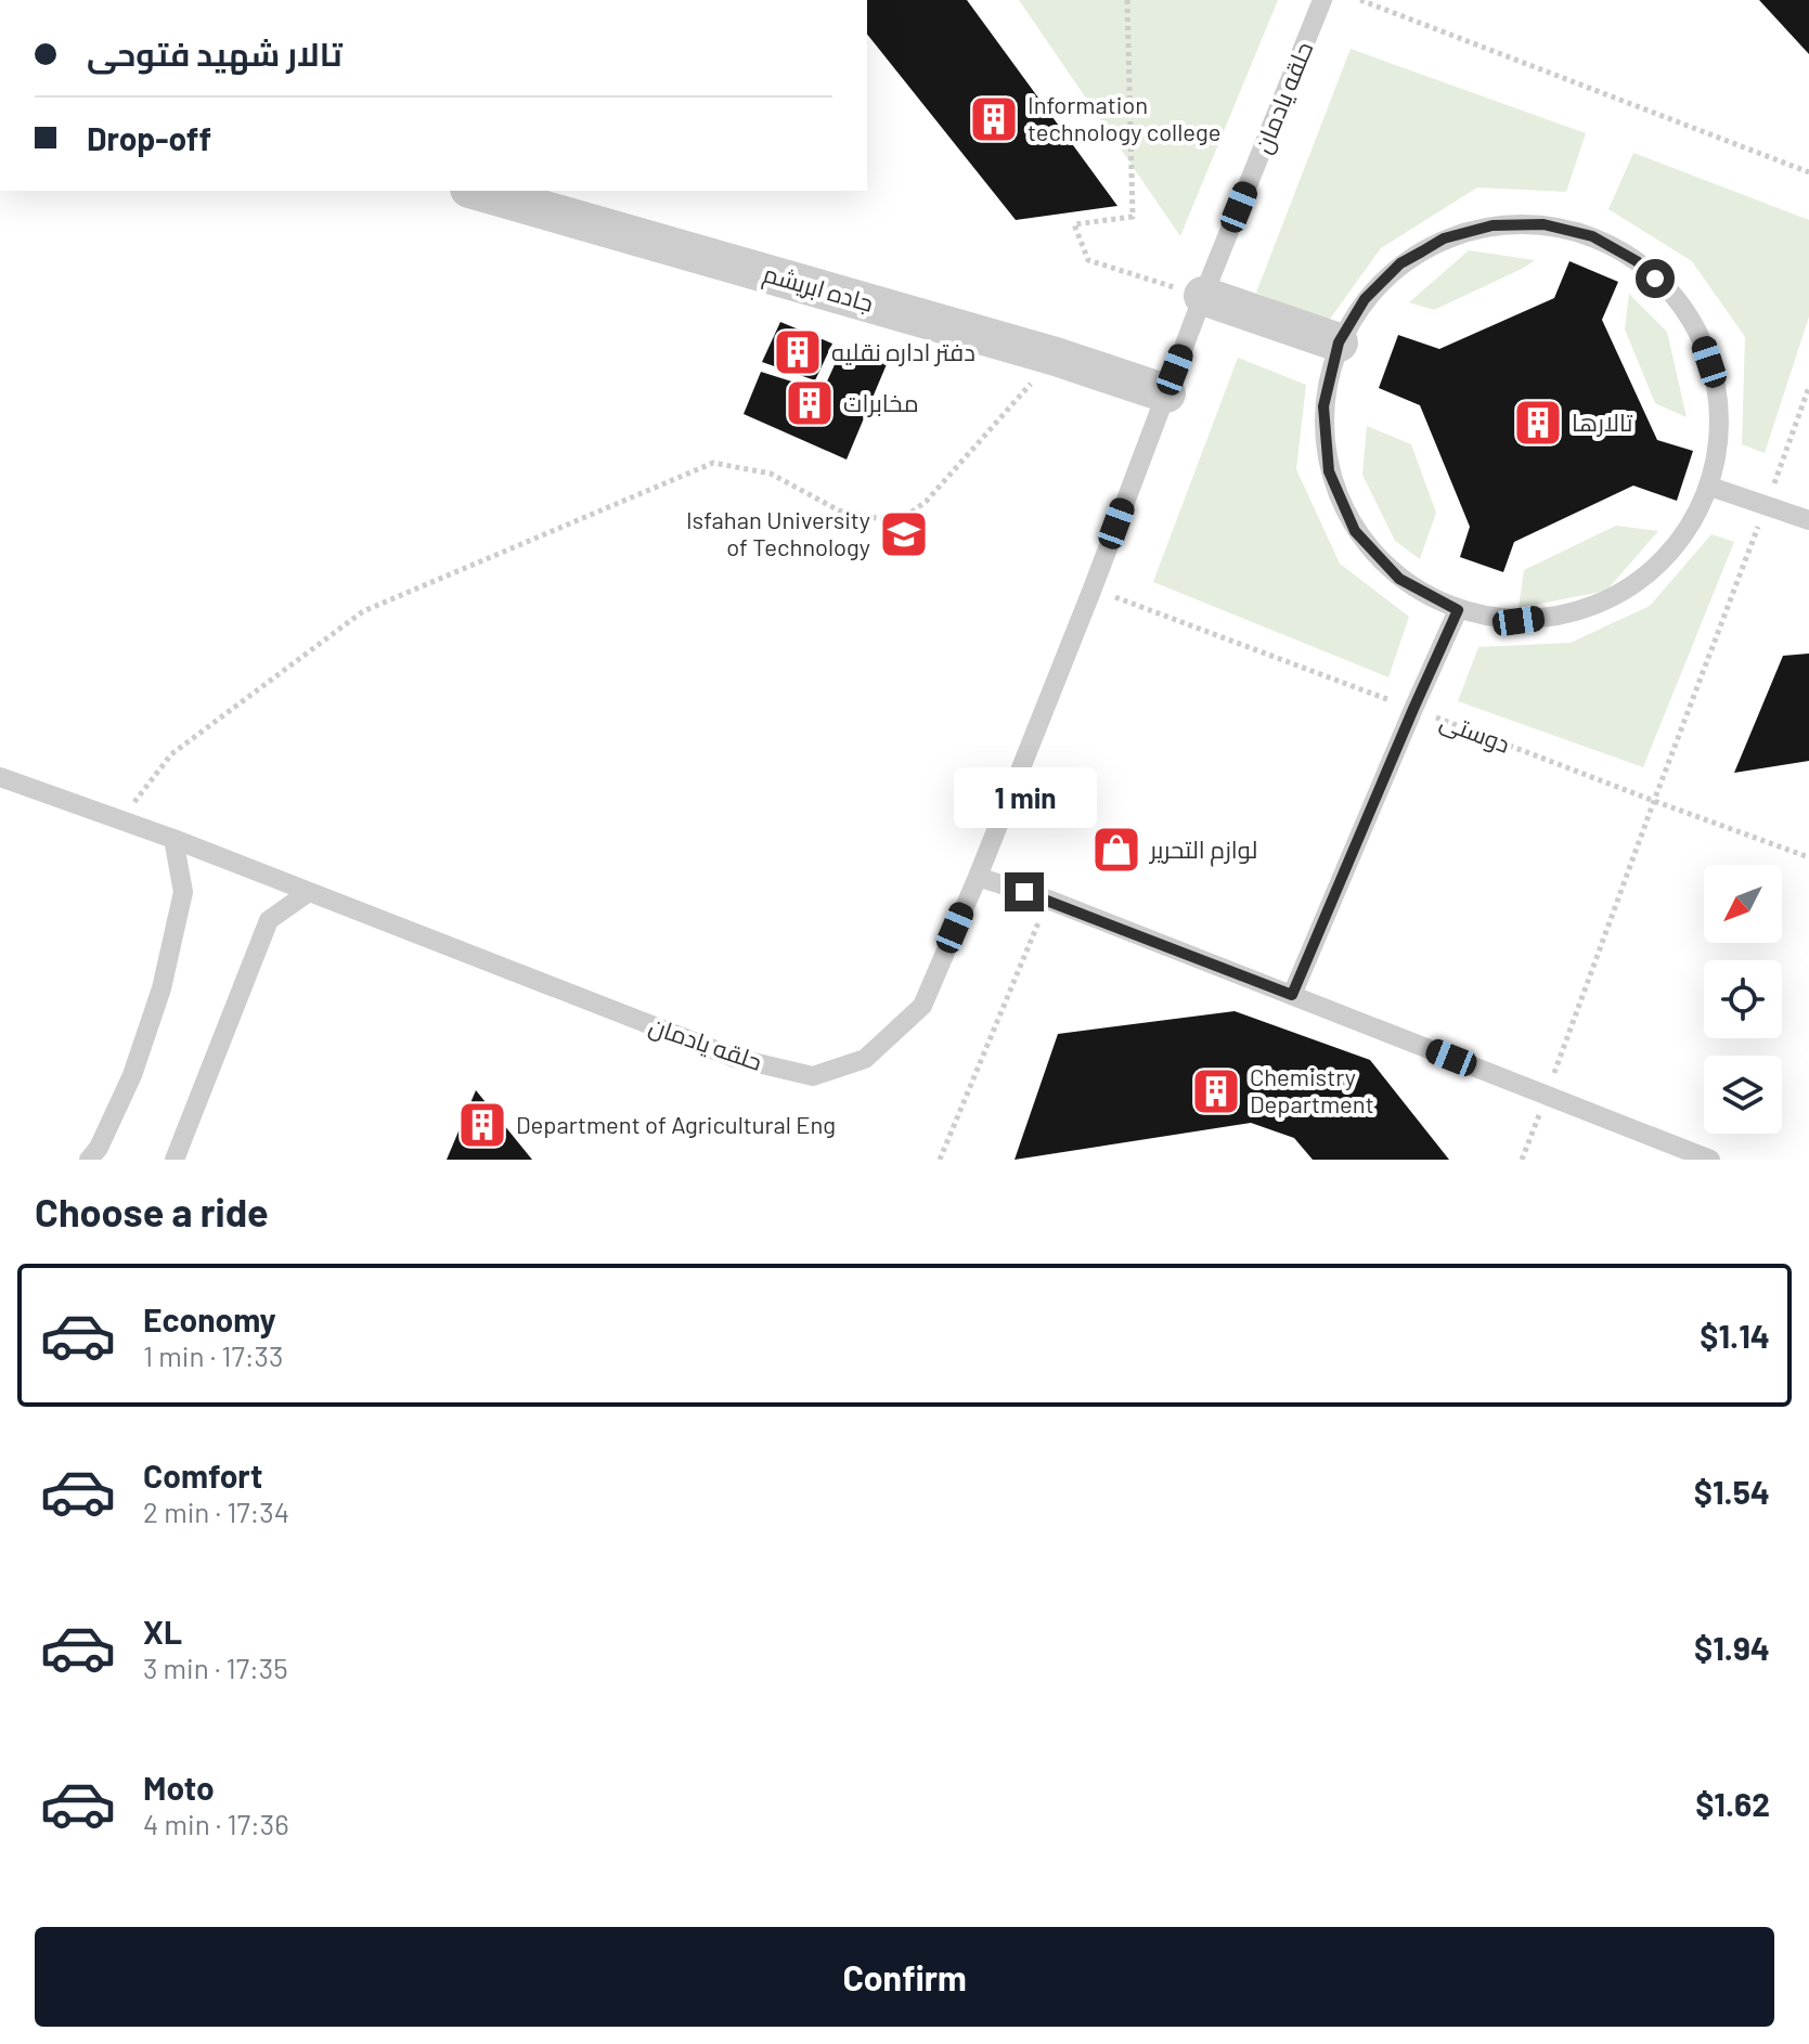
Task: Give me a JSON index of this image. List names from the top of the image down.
{
  "streets": {
    "street": ["جاده ابریشم"],
    "lane": ["حلقه یادمان"],
    "path": ["دوستی"]
  },
  "crossings": [
    ["حلقه یادمان", "جاده ابریشم"],
    ["حلقه یادمان", "دوستی"]
  ],
  "places": {
    "building": [
      "Information technology college",
      "دفتر اداره نقلیه",
      "مخابرات",
      "تالارها",
      "Chemistry Department",
      "Department of Agricultural Eng"
    ],
    "school or university": ["Isfahan University of Technology"],
    "shop": ["لوازم التحریر"]
  },
  "north": "bottom left",
  "page": {
    "banner": ["تالار شهید فتوحی", "Drop-off"],
    "bubble": "1 min",
    "heading": "Choose a ride",
    "list": [
      {
        "name": "Economy",
        "note": "1 min · 17:33",
        "value": "$1.14"
      },
      {
        "name": "Comfort",
        "note": "2 min · 17:34",
        "value": "$1.54"
      },
      {
        "name": "XL",
        "note": "3 min · 17:35",
        "value": "$1.94"
      },
      {
        "name": "Moto",
        "note": "4 min · 17:36",
        "value": "$1.62"
      }
    ],
    "buttons": "Confirm"
  }
}
